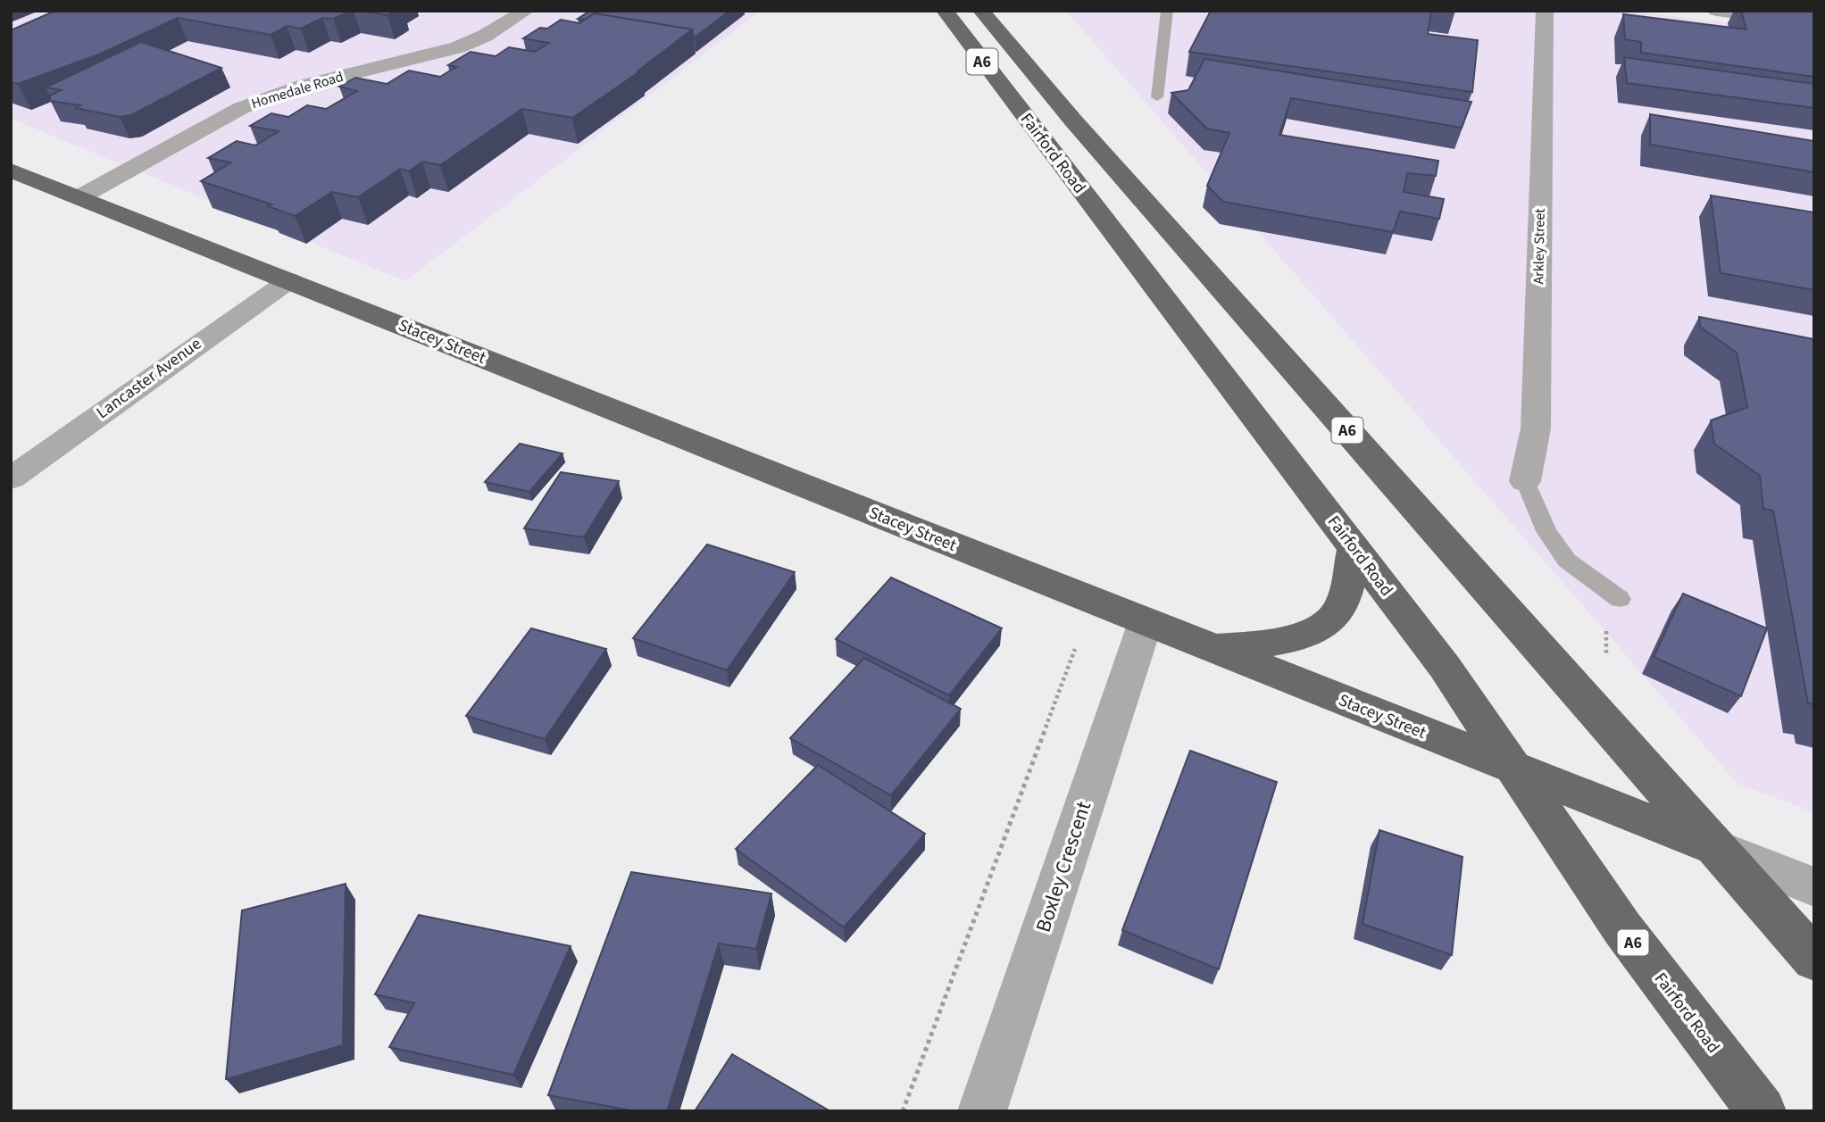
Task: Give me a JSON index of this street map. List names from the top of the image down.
{
  "streets": {
    "highway": ["A6", "Fairford Road", "Stacey Street"],
    "street": [
      "Homedale Road",
      "Arkley Street",
      "Lancaster Avenue",
      "Boxley Crescent"
    ]
  },
  "crossings": [
    ["Homedale Road", "Stacey Street"],
    ["Fairford Road", "Stacey Street"],
    ["Stacey Street", "Lancaster Avenue"],
    ["Stacey Street", "Boxley Crescent"]
  ]
}
